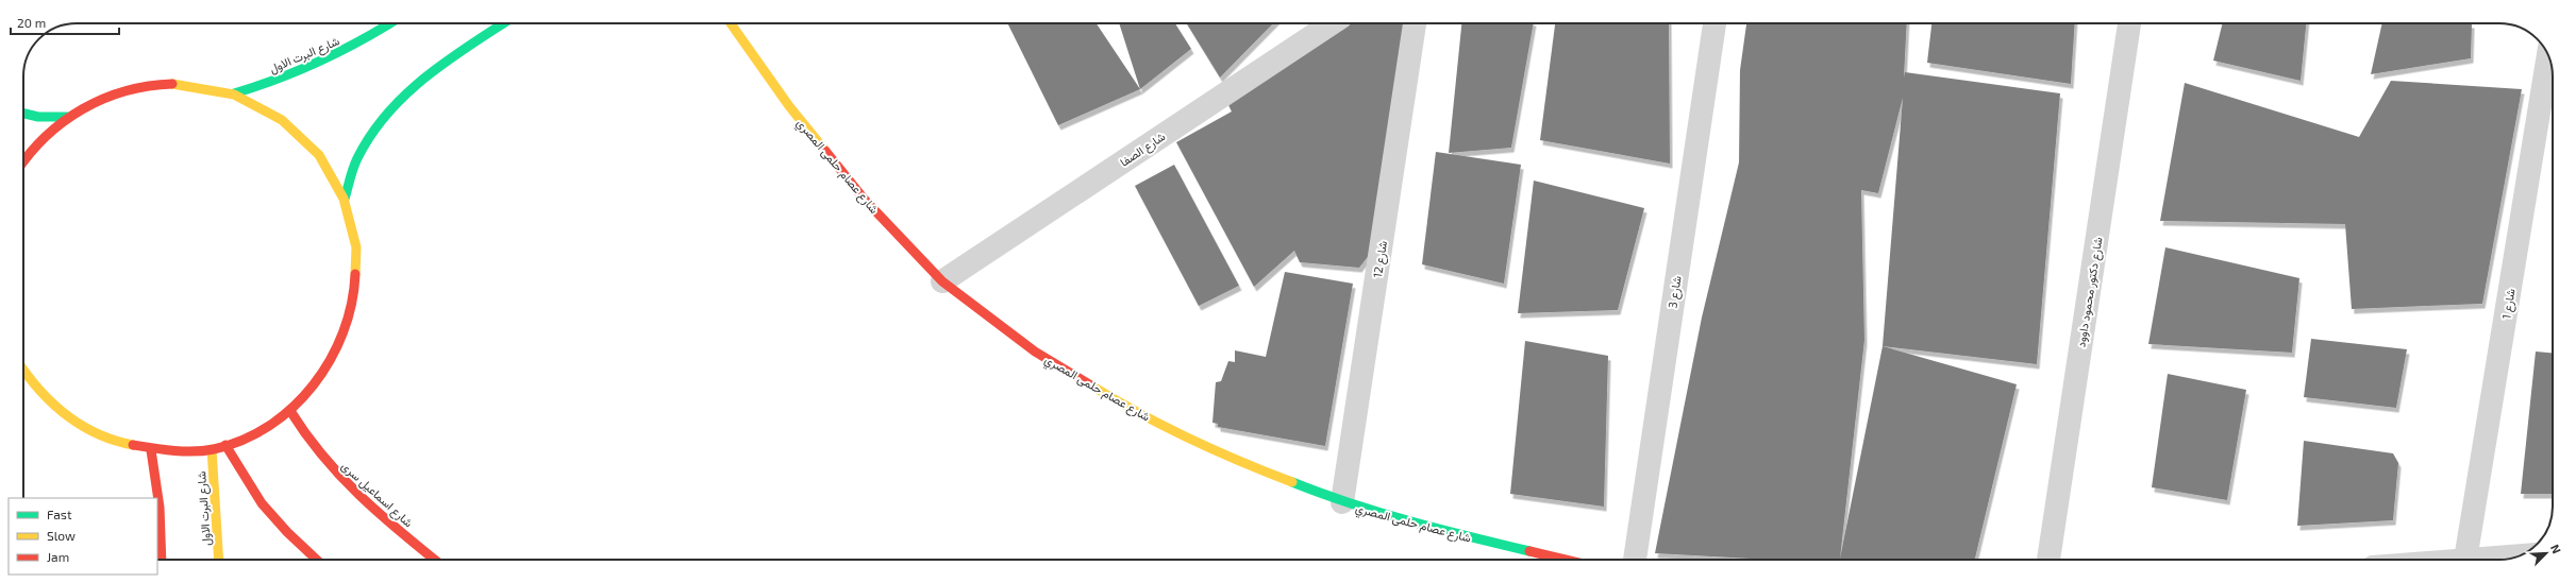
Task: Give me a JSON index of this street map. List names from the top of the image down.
{
  "streets": {
    "main road": ["شارع البرت الاول", "شارع عصام حلمى المصري", "شارع اسماعيل سرى"],
    "street": [
      "شارع الصفا",
      "شارع 12",
      "شارع 3",
      "شارع دكتور محمود داوود",
      "شارع 1"
    ]
  },
  "crossings": [
    ["شارع الصفا", "شارع عصام حلمى المصري"],
    ["شارع عصام حلمى المصري", "شارع 12"]
  ],
  "legend": ["Fast", "Slow", "Jam"],
  "scale_bar": "20 m",
  "north": "top right"
}
